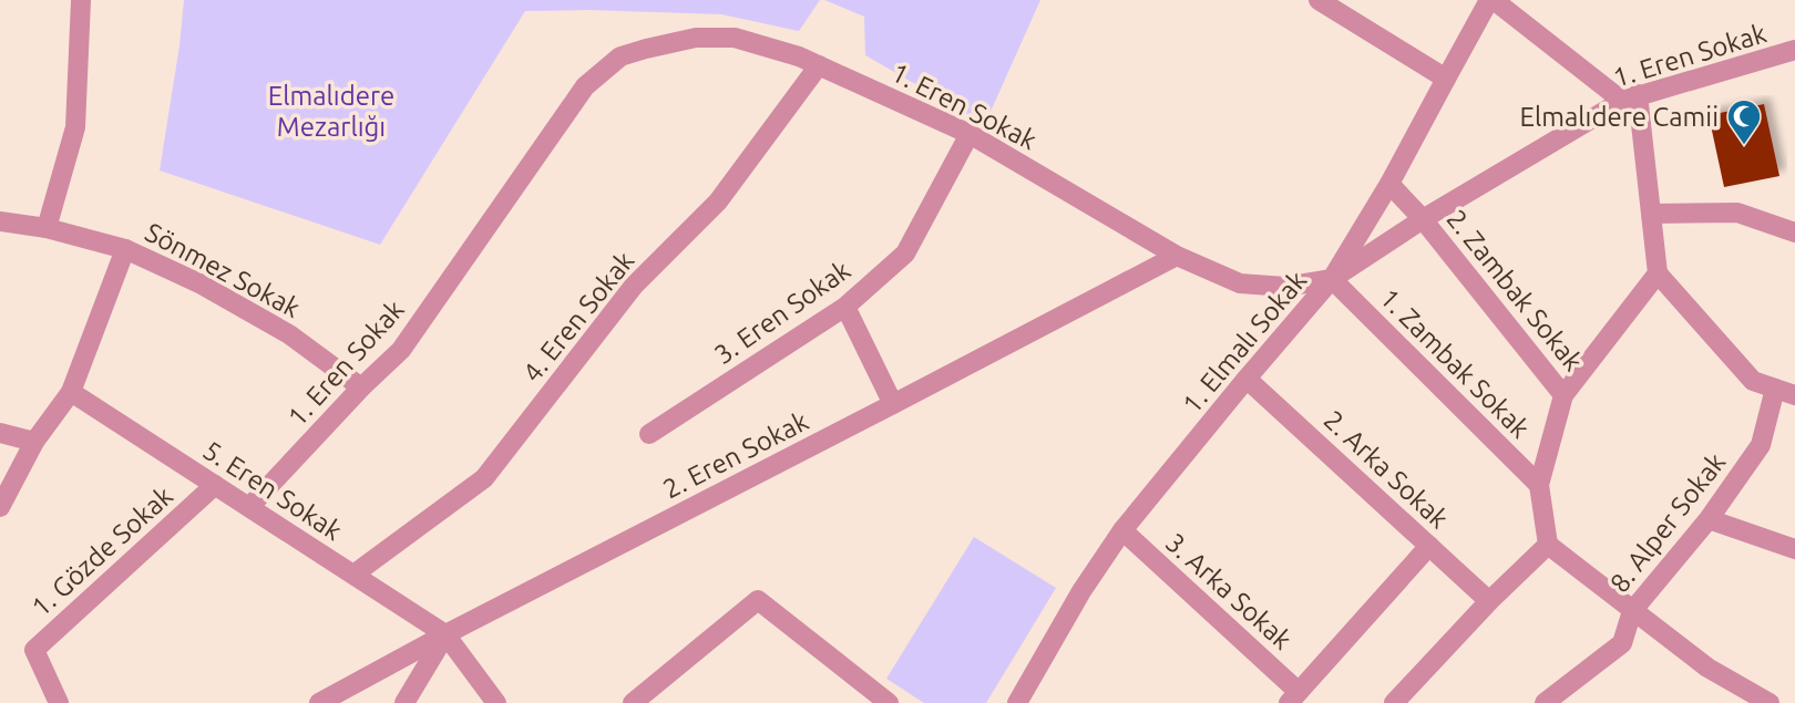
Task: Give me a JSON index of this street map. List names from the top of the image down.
{
  "streets": {
    "street": [
      "1. Eren Sokak",
      "Sönmez Sokak",
      "2. Zambak Sokak",
      "3. Eren Sokak",
      "4. Eren Sokak",
      "1. Elmalı Sokak",
      "1. Zambak Sokak",
      "2. Eren Sokak",
      "2. Arka Sokak",
      "5. Eren Sokak",
      "8. Alper Sokak",
      "1. Gözde Sokak",
      "3. Arka Sokak"
    ]
  },
  "crossings": [
    ["1. Eren Sokak", "Sönmez Sokak"],
    ["1. Eren Sokak", "2. Zambak Sokak"],
    ["1. Eren Sokak", "3. Eren Sokak"],
    ["1. Eren Sokak", "4. Eren Sokak"],
    ["1. Eren Sokak", "1. Elmalı Sokak"],
    ["1. Eren Sokak", "1. Zambak Sokak"],
    ["1. Eren Sokak", "2. Eren Sokak"],
    ["1. Eren Sokak", "5. Eren Sokak"],
    ["2. Zambak Sokak", "1. Elmalı Sokak"],
    ["4. Eren Sokak", "5. Eren Sokak"],
    ["1. Elmalı Sokak", "1. Zambak Sokak"],
    ["1. Elmalı Sokak", "2. Arka Sokak"],
    ["1. Elmalı Sokak", "3. Arka Sokak"],
    ["2. Eren Sokak", "5. Eren Sokak"],
    ["5. Eren Sokak", "1. Gözde Sokak"]
  ],
  "parks": ["Elmalıdere Mezarlığı"],
  "places": {
    "mosque": ["Elmalıdere Camii"]
  }
}
